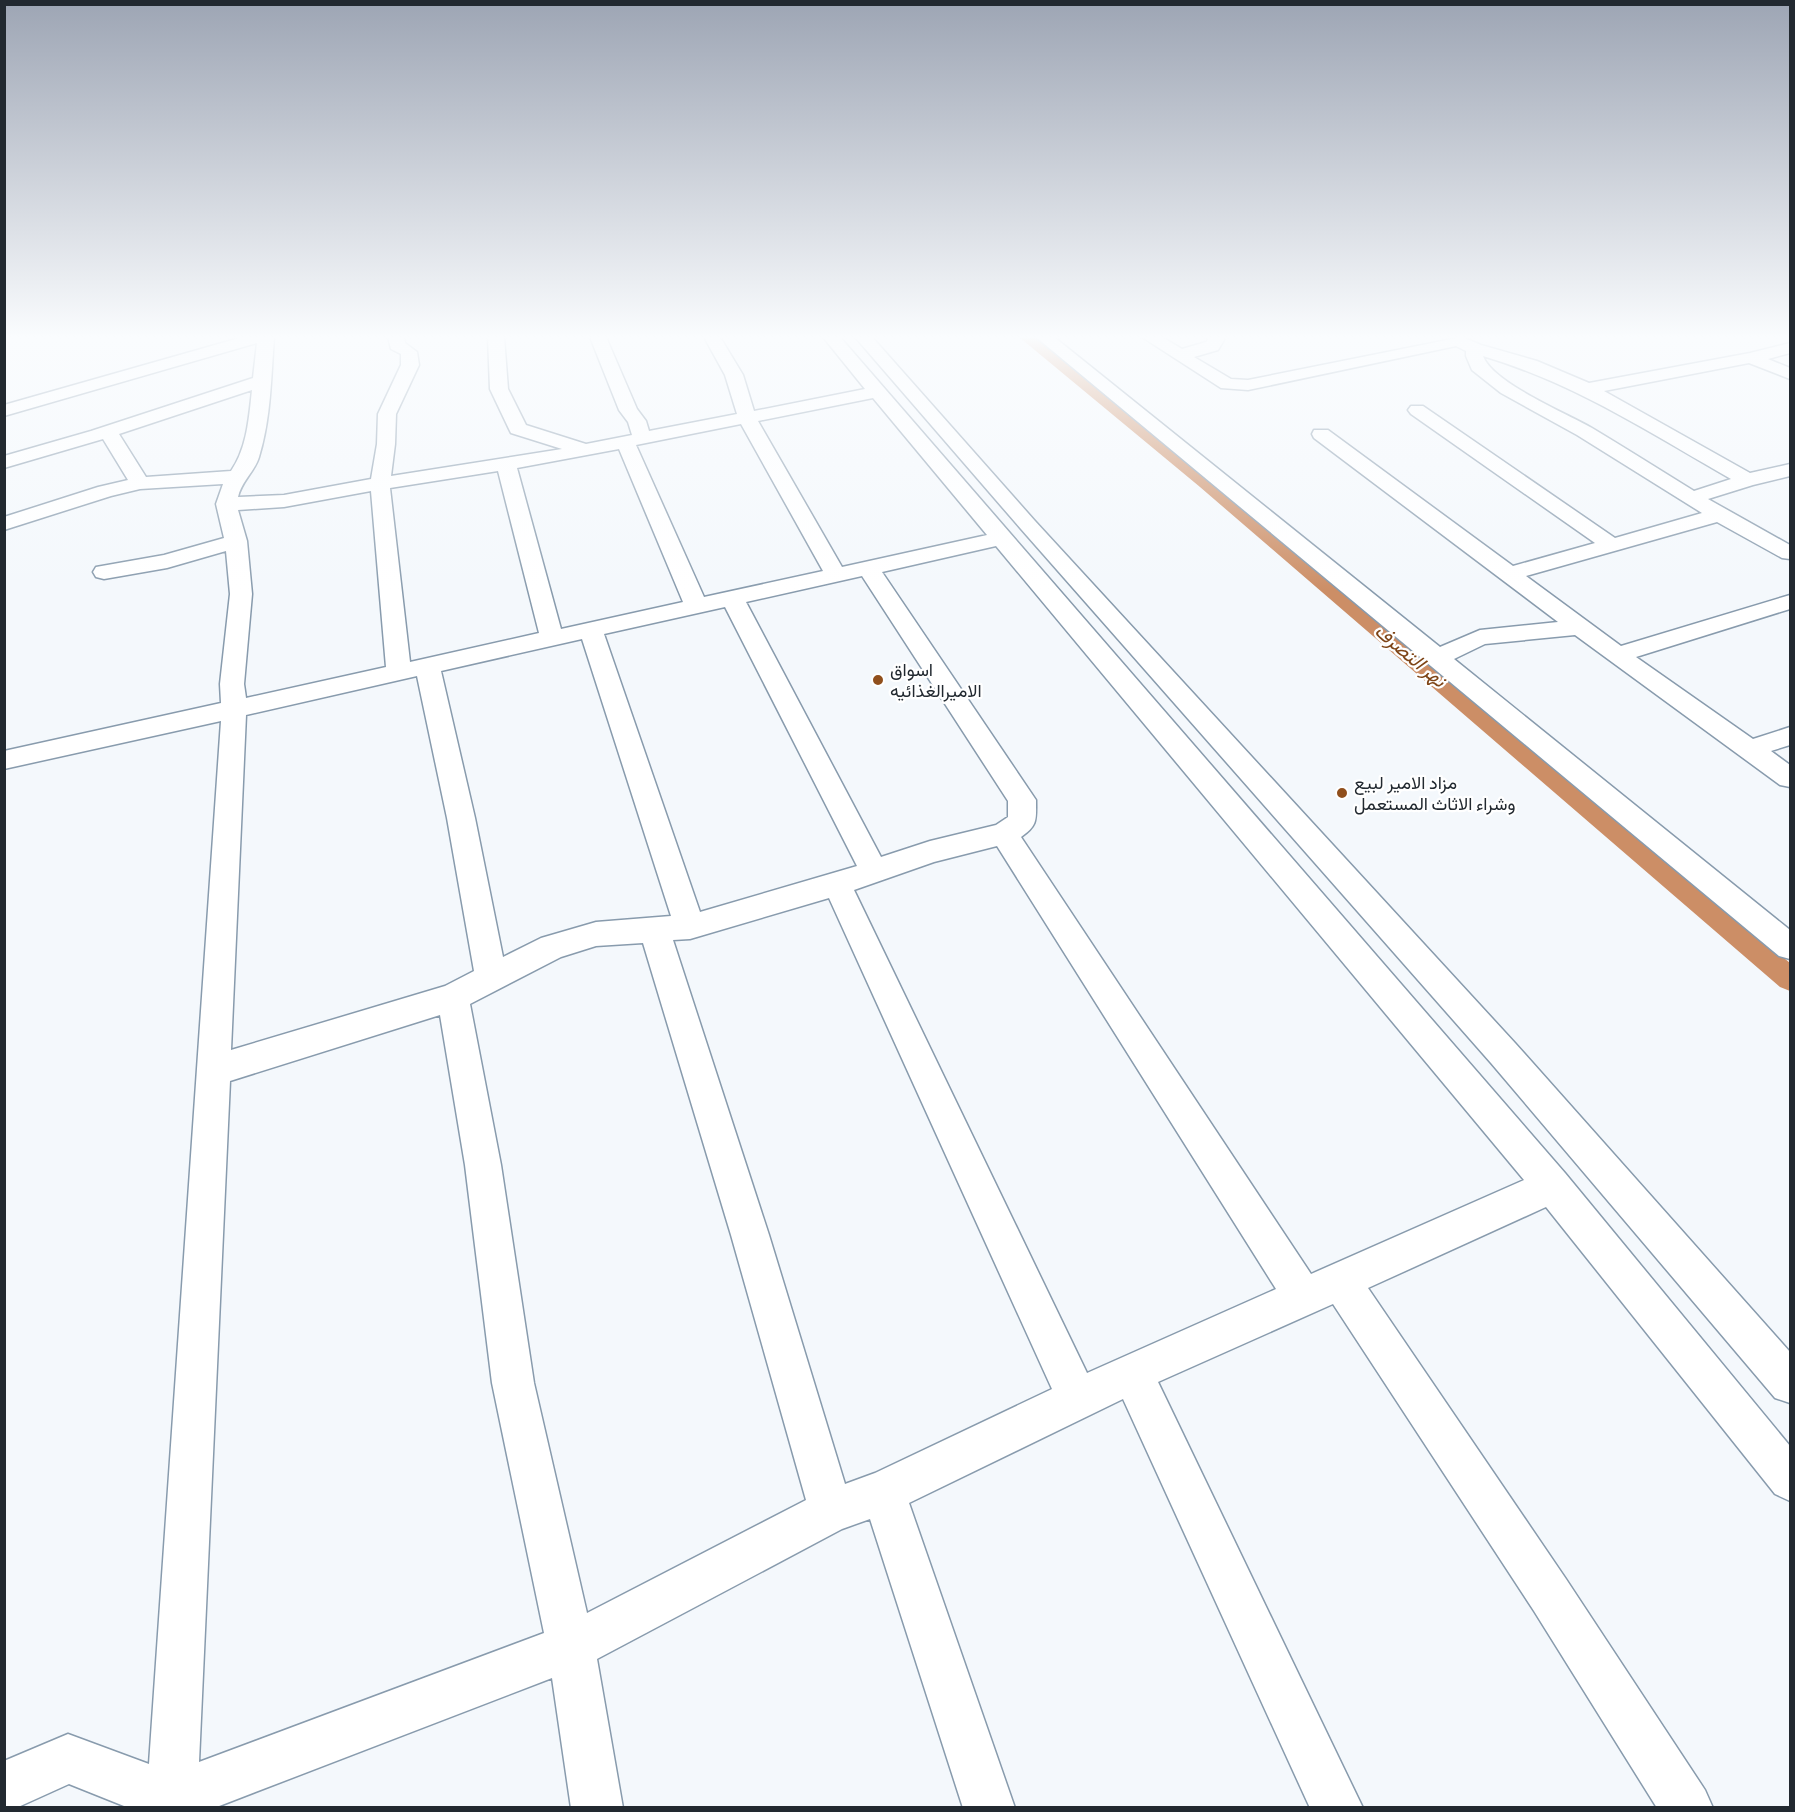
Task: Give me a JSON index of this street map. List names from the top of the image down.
{
  "water": ["نهر التصرف"],
  "places": ["اسواق الاميرالغذائيه", "مزاد الامير لبيع وشراء الاثاث المستعمل"]
}
